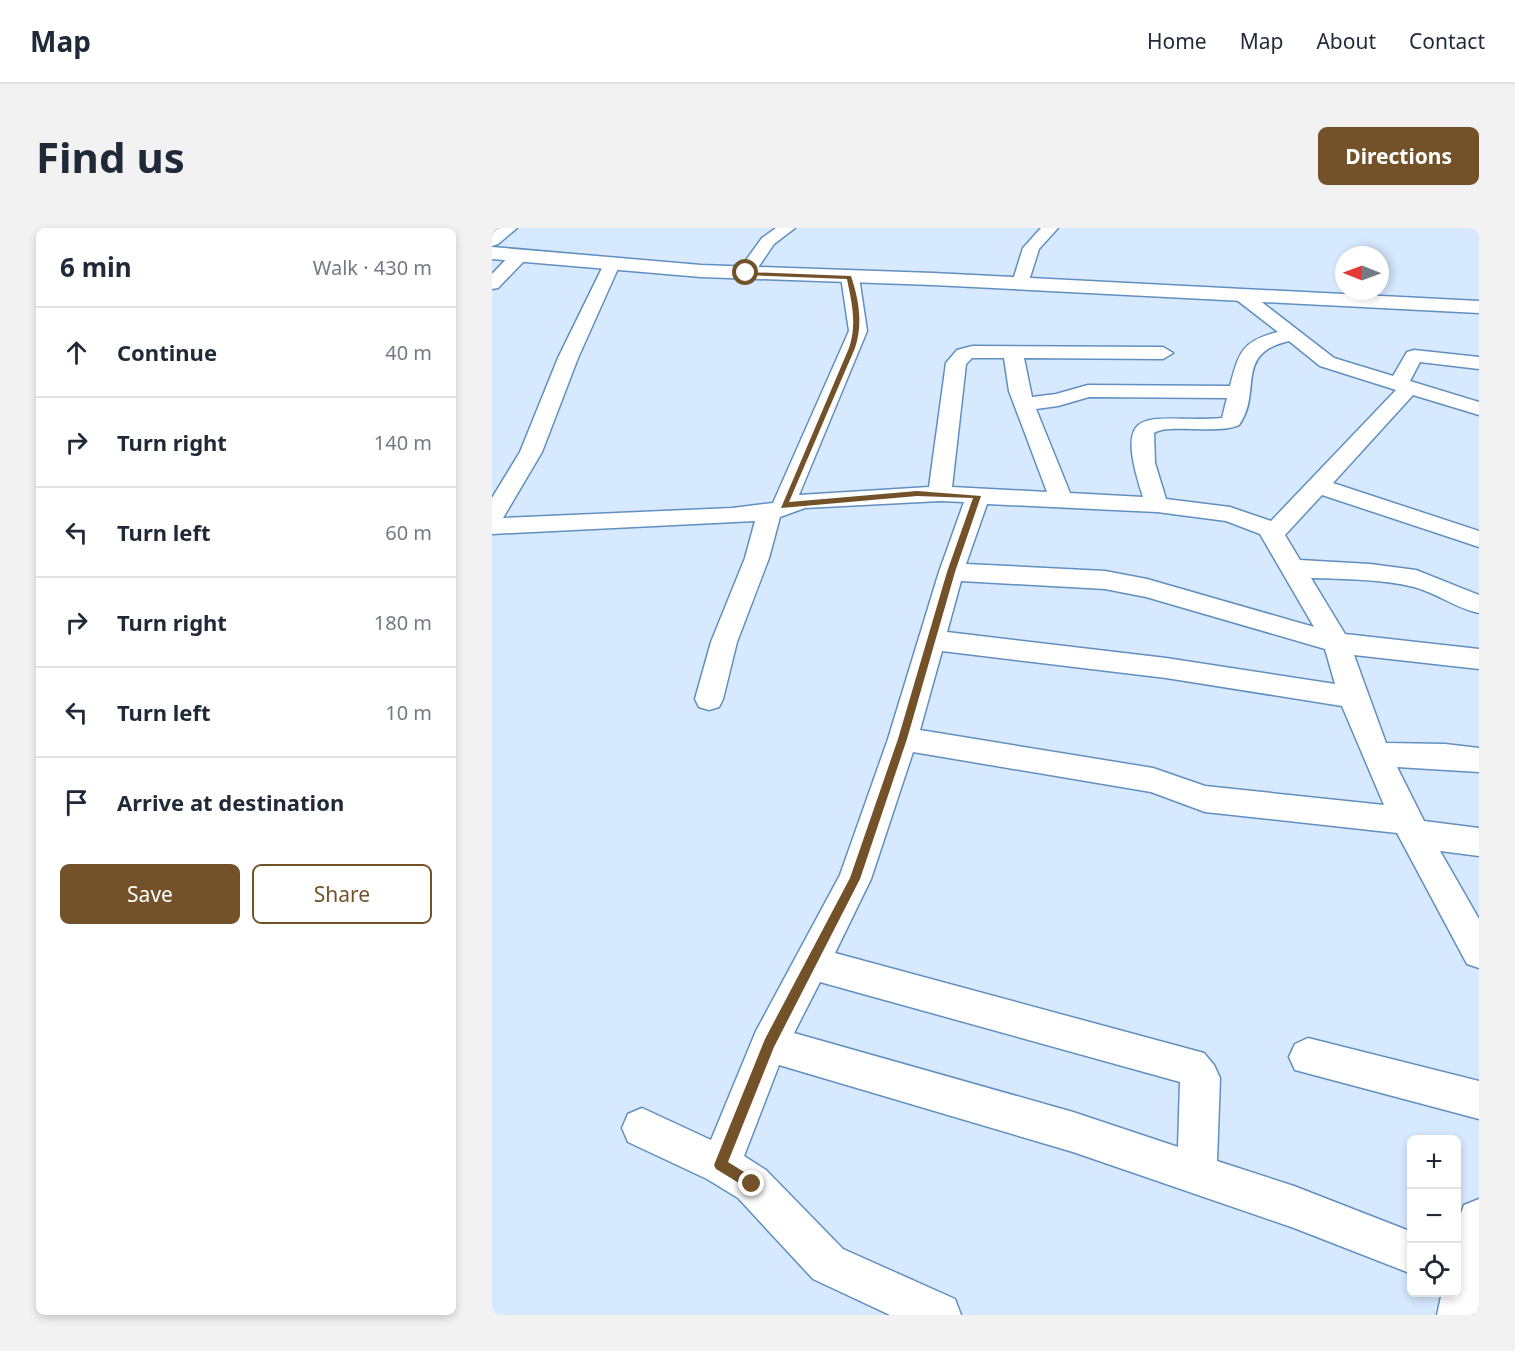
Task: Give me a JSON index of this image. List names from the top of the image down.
{
  "north": "left",
  "page": {
    "header": "Map",
    "nav": [
      "Home",
      "Map",
      "About",
      "Contact"
    ],
    "buttons": [
      "Directions",
      ["Save", "Share"]
    ],
    "title": "Find us",
    "heading": ["6 min", "Walk · 430 m"],
    "list": [
      ["Continue", "40 m"],
      ["Turn right", "140 m"],
      ["Turn left", "60 m"],
      ["Turn right", "180 m"],
      ["Turn left", "10 m"],
      "Arrive at destination"
    ],
    "map_buttons": ["+", "−"]
  }
}
